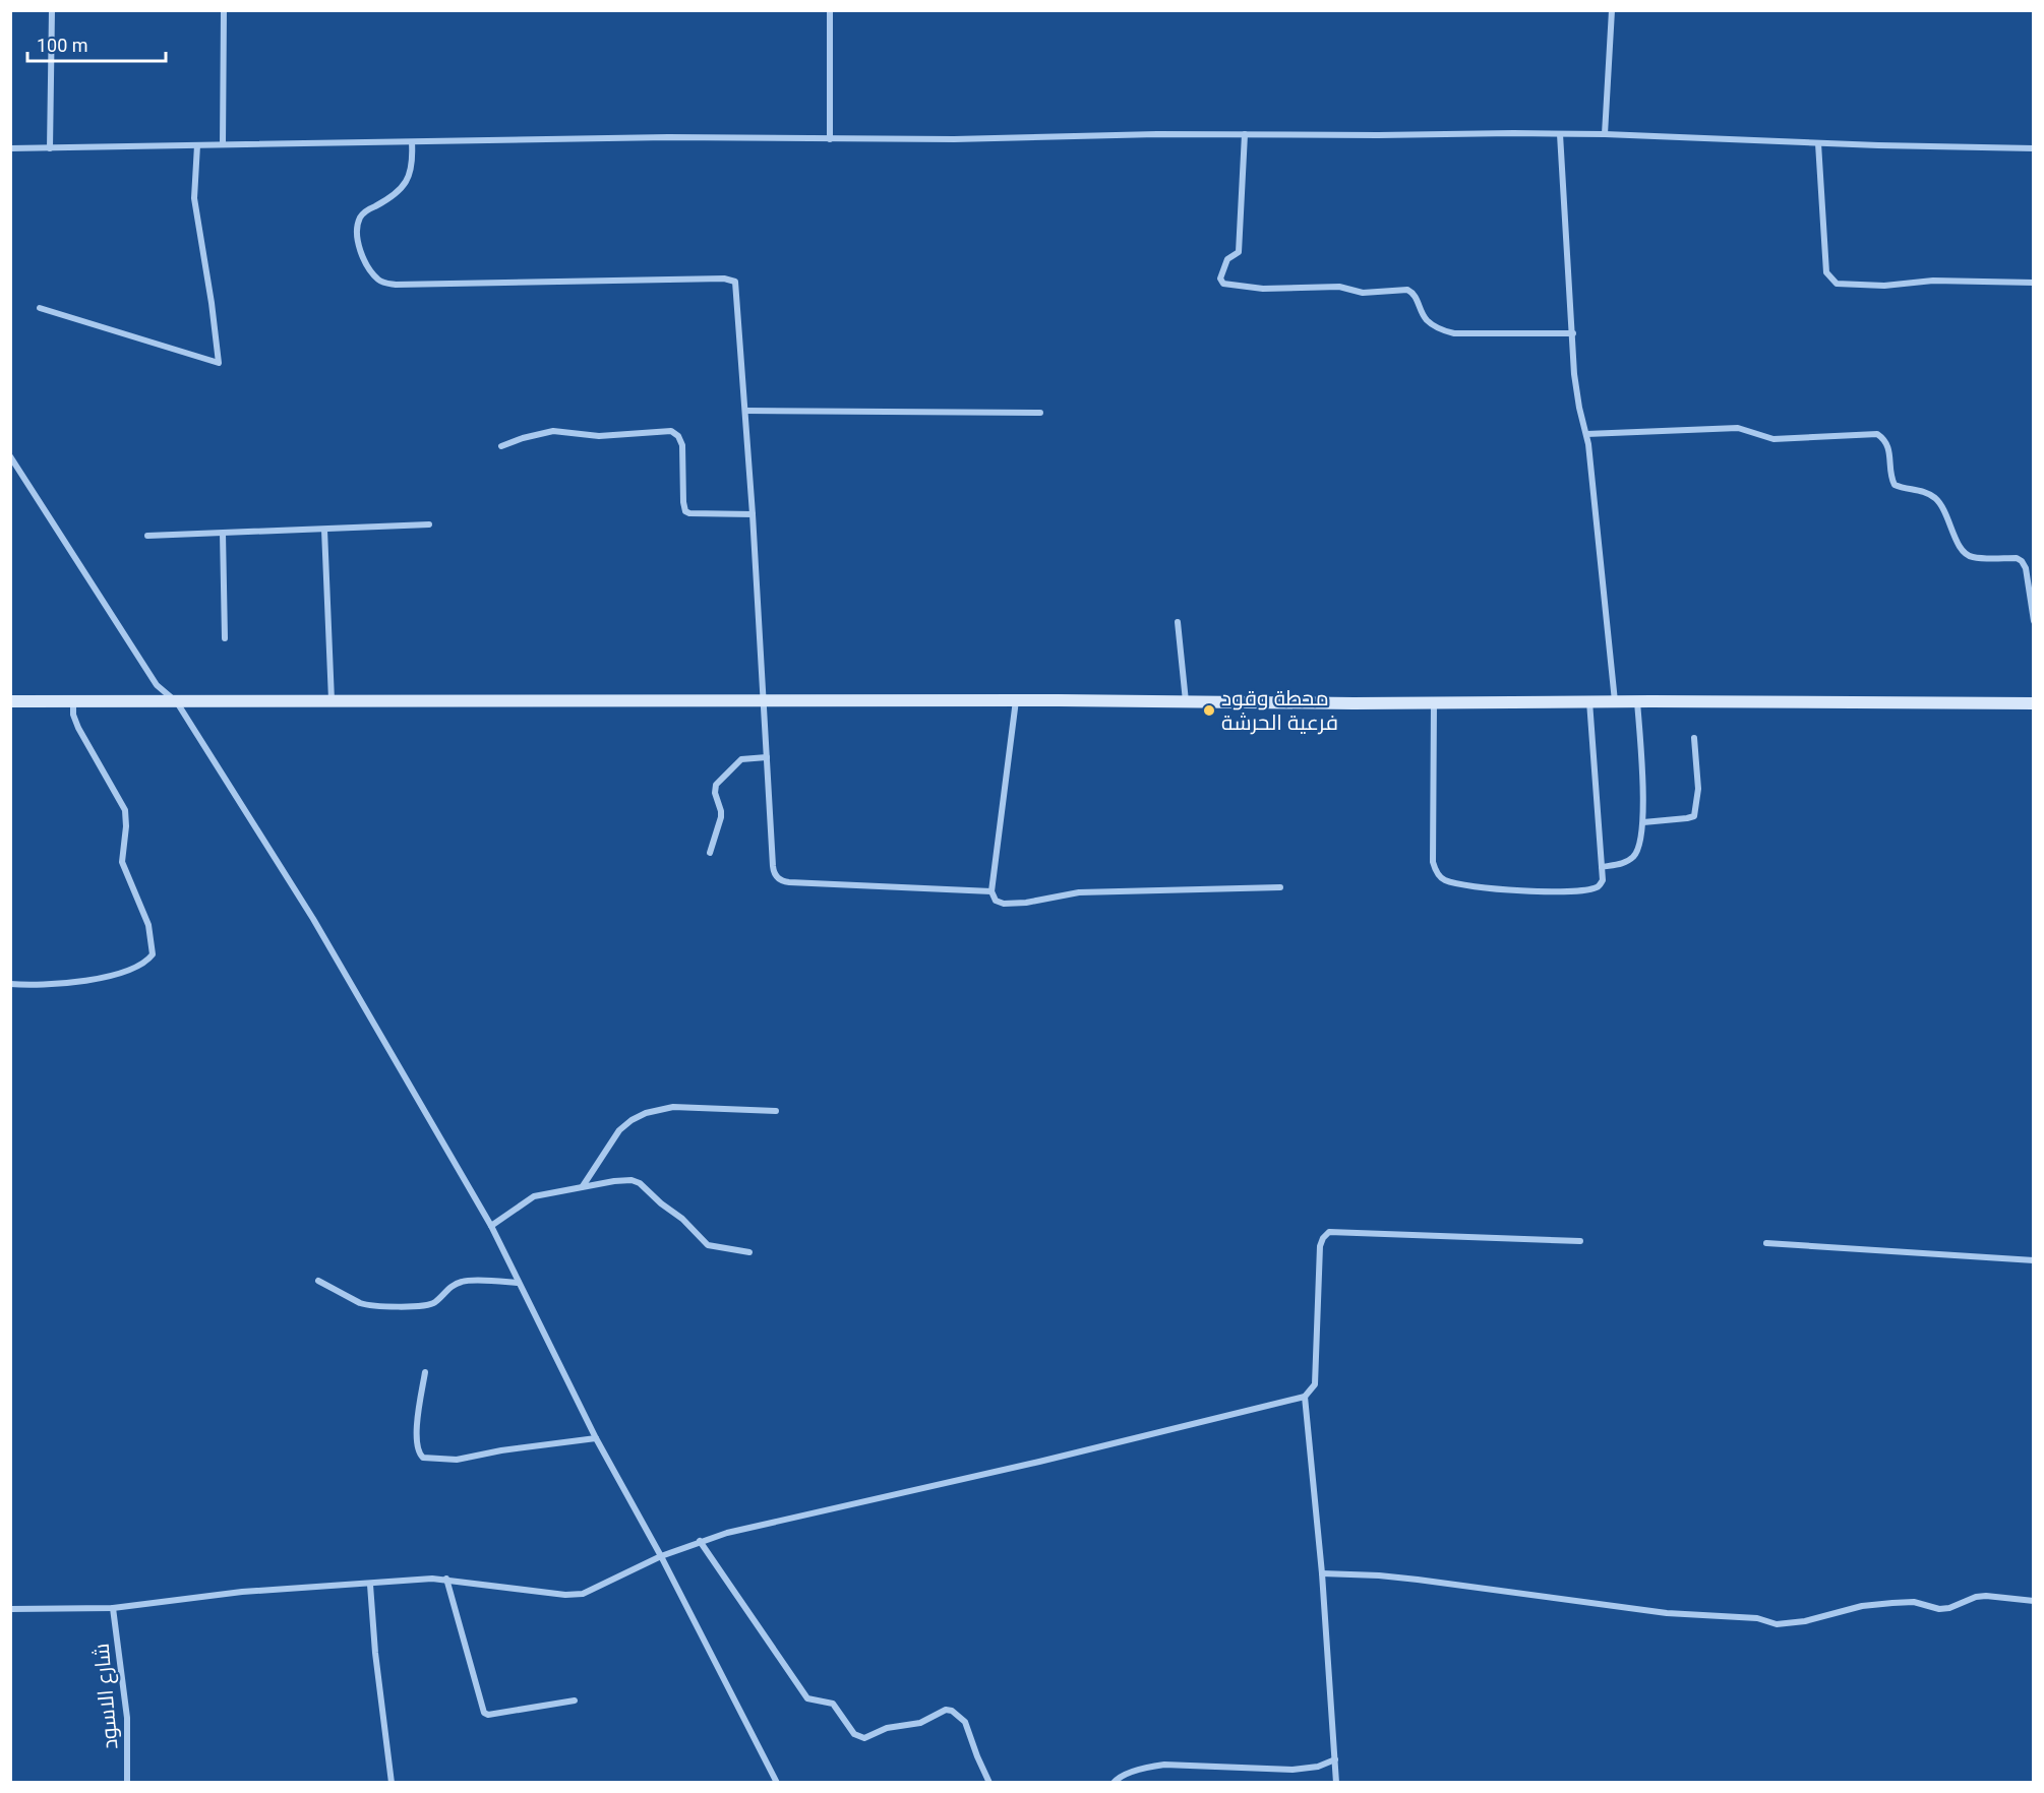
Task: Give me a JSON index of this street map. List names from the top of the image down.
{
  "streets": {
    "street": ["شارع الاسود"]
  },
  "places": ["محطة وقود فرعية الحرشة"],
  "scale_bar": "100 m"
}
